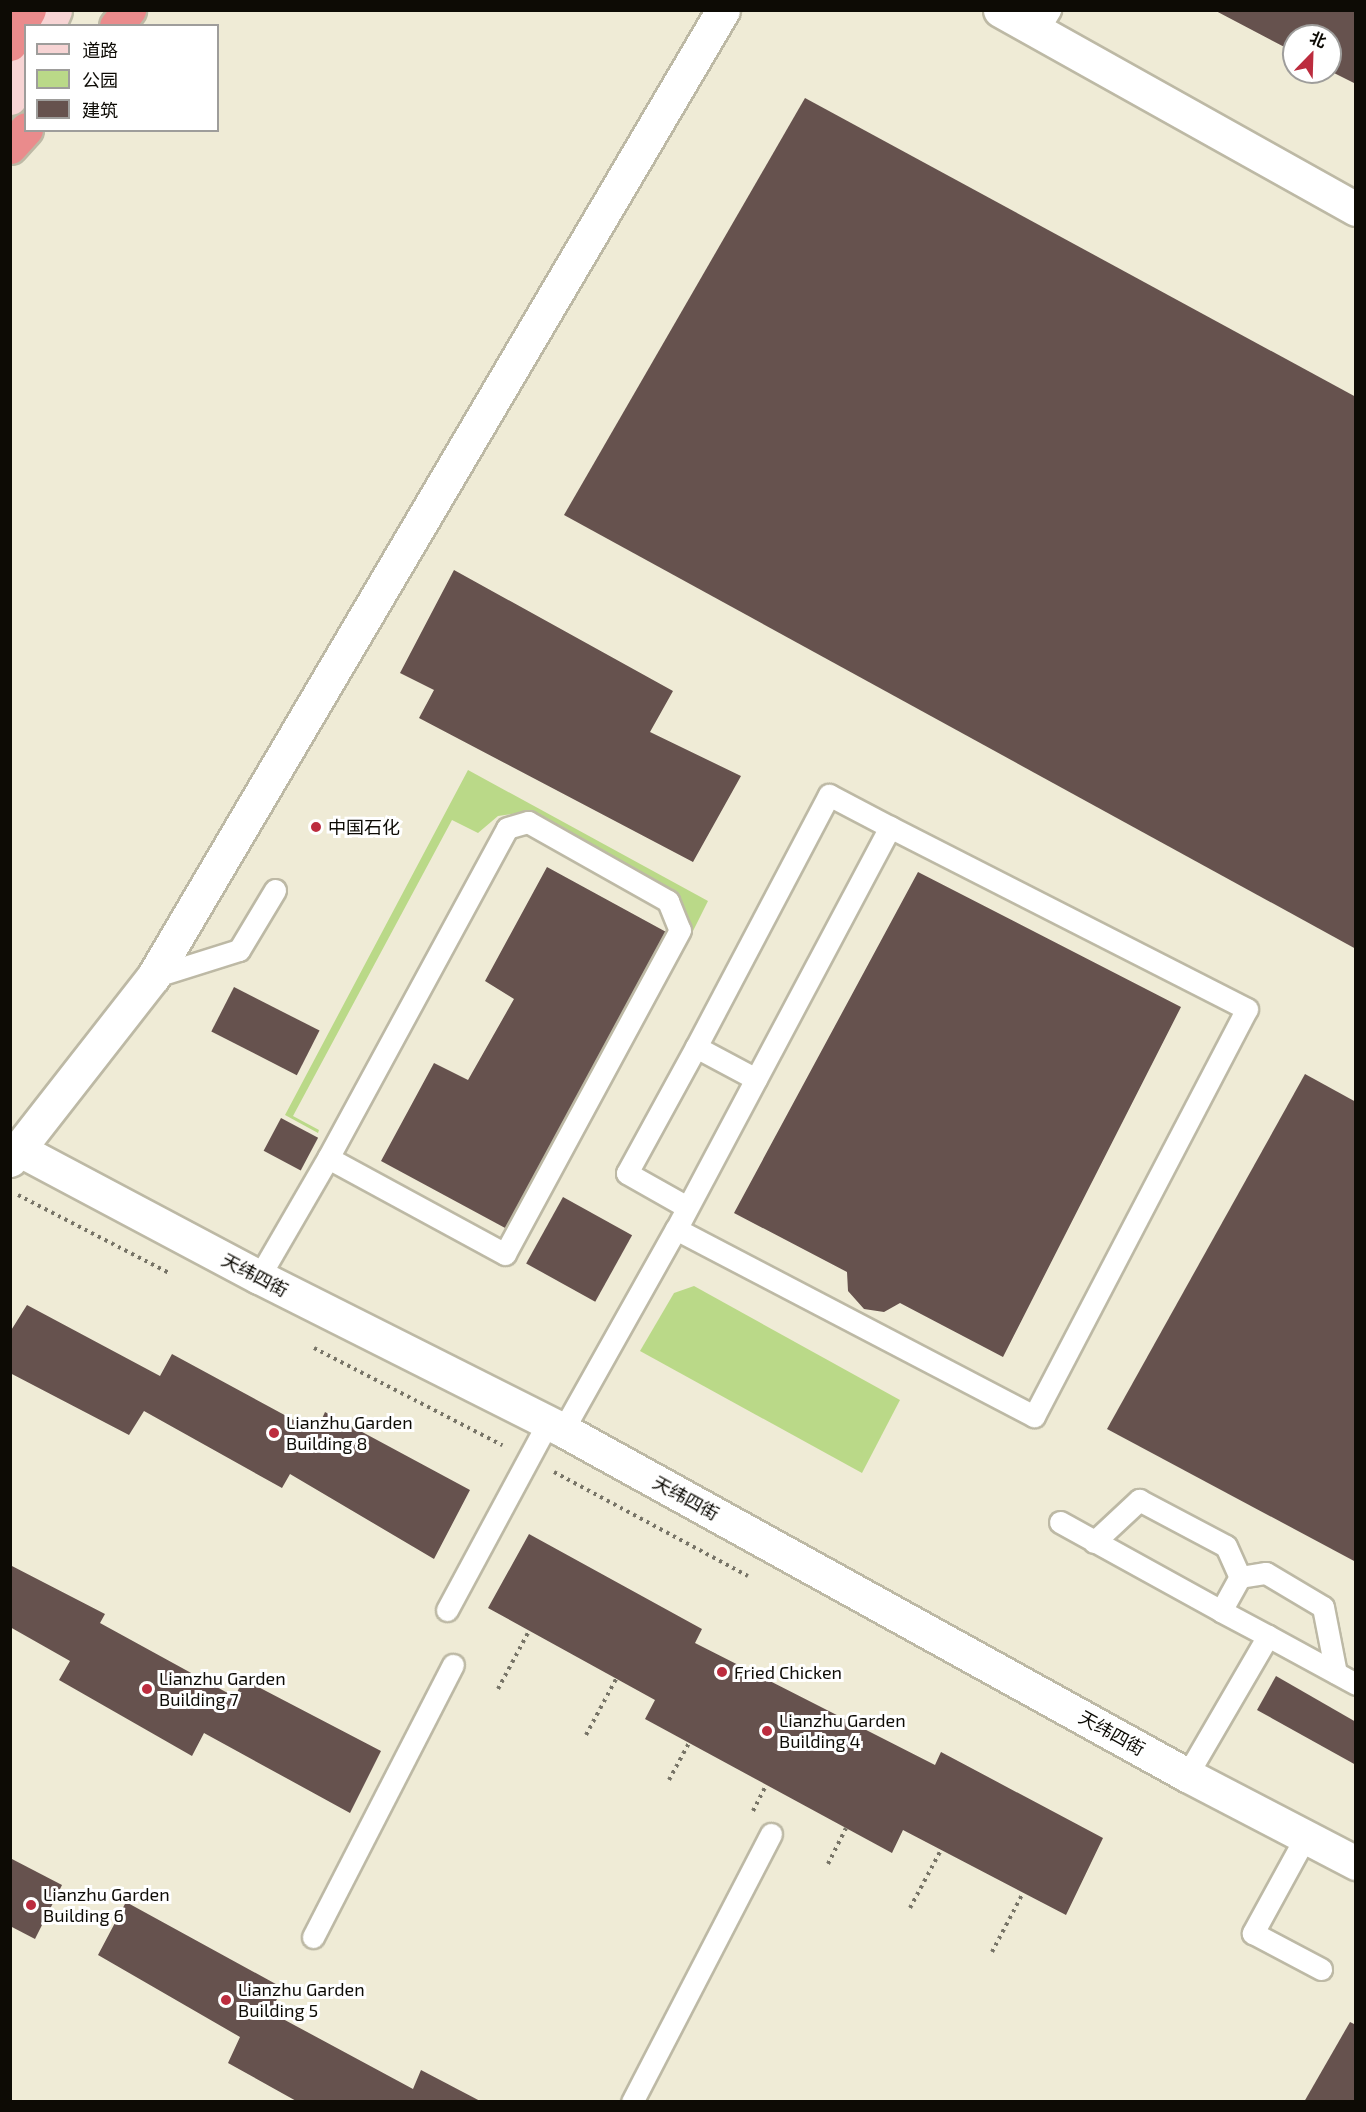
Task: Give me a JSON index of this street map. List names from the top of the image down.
{
  "streets": {
    "street": ["天纬四街"]
  },
  "places": [
    "中国石化",
    "Lianzhu Garden Building 8",
    "Fried Chicken",
    "Lianzhu Garden Building 7",
    "Lianzhu Garden Building 4",
    "Lianzhu Garden Building 6",
    "Lianzhu Garden Building 5"
  ],
  "legend": ["道路", "公园", "建筑"],
  "north": "top right"
}
